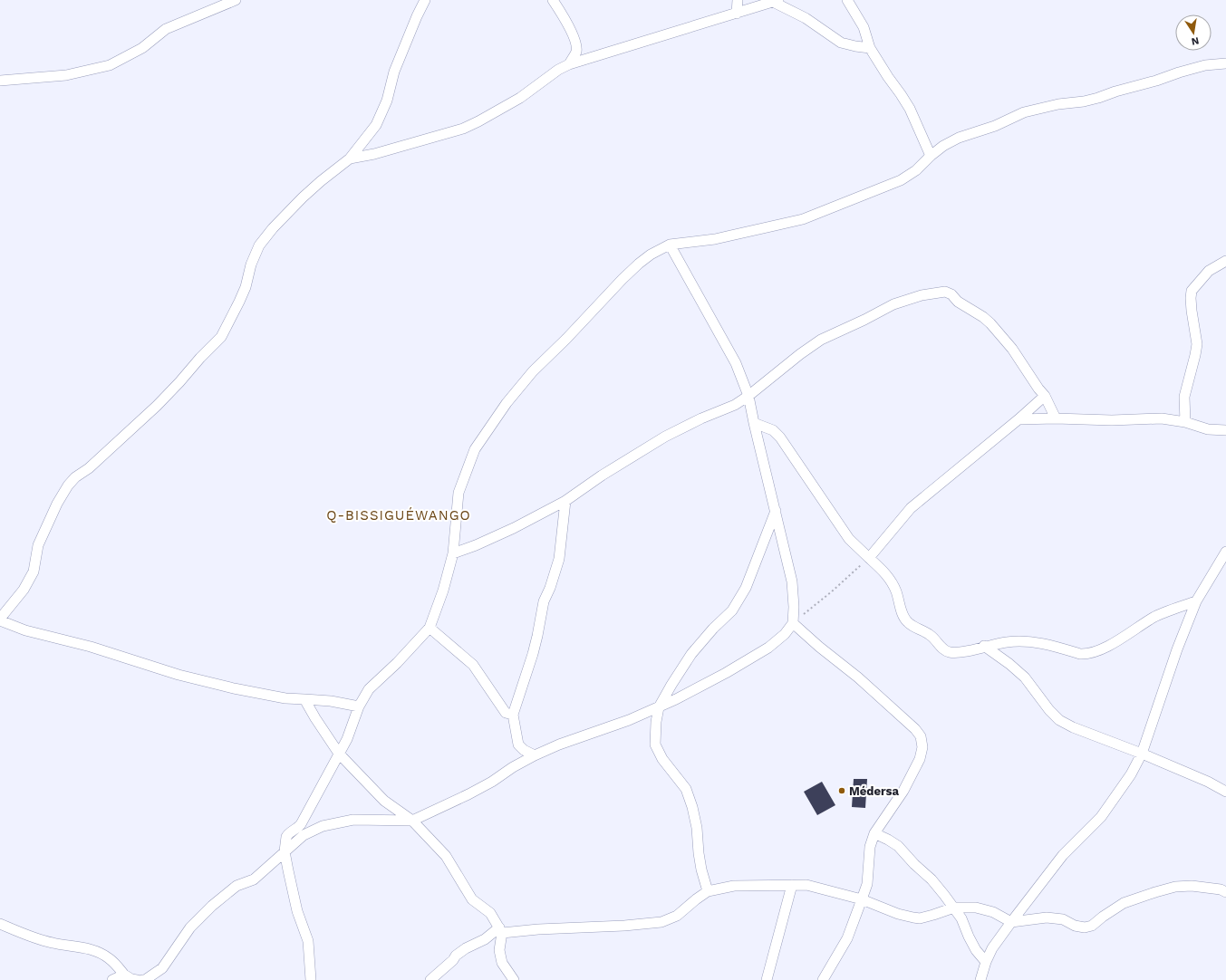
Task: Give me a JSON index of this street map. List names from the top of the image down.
{
  "districts": ["Q-BISSIGUÉWANGO"],
  "places": ["Médersa"],
  "north": "bottom"
}
